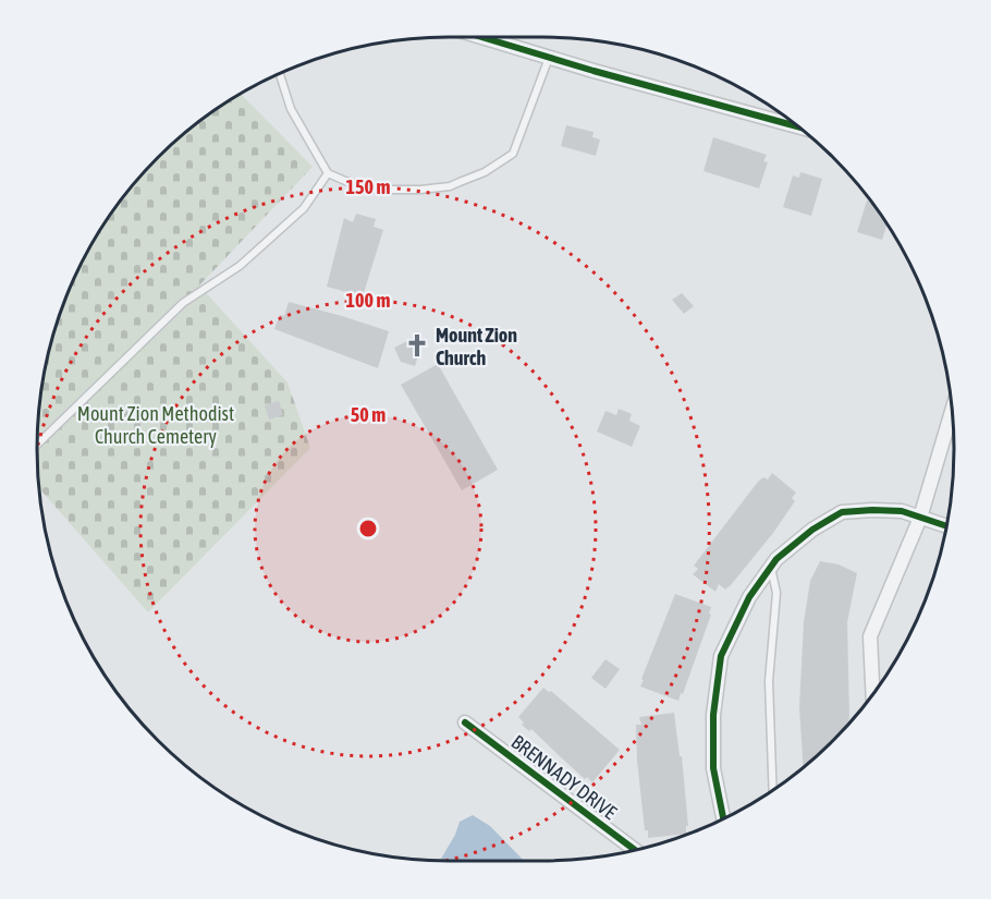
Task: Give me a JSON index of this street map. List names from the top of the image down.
{
  "streets": {
    "street": ["BRENNADY DRIVE"]
  },
  "parks": ["Mount Zion Methodist Church Cemetery"],
  "places": {
    "church": ["Mount Zion Church"]
  },
  "rings": ["150 m", "100 m", "50 m"]
}
